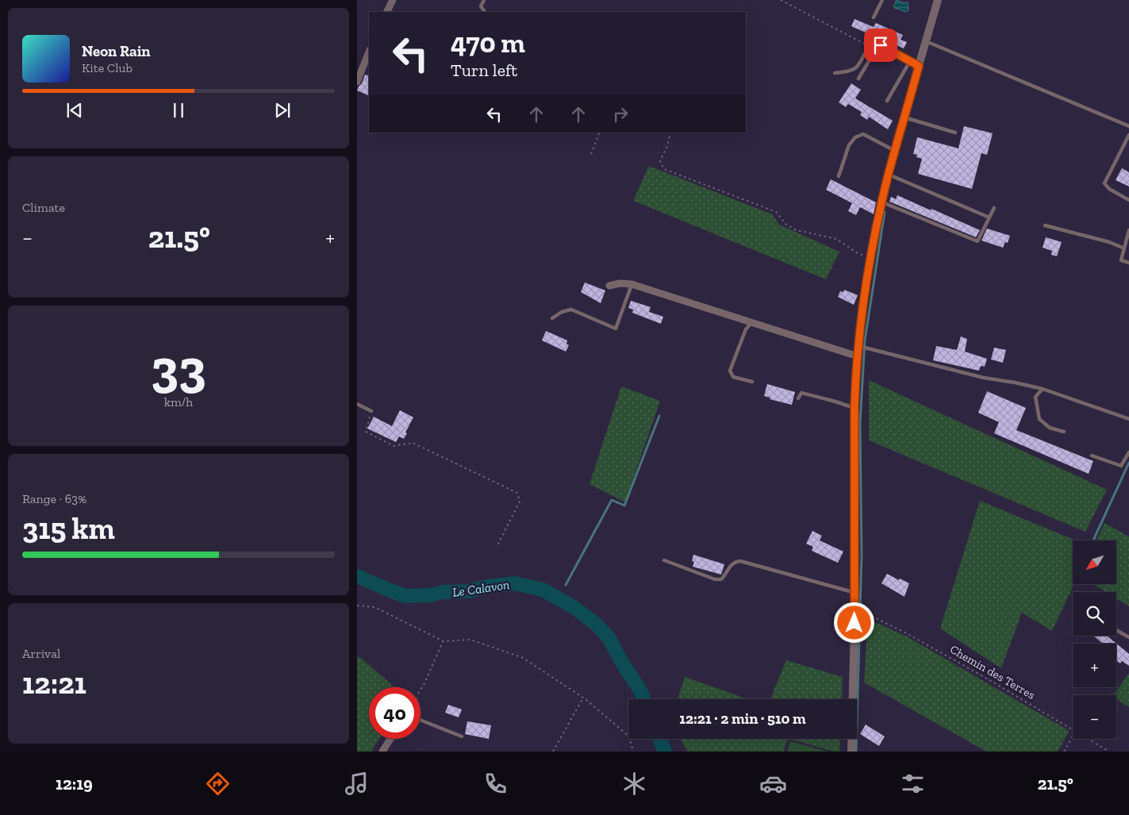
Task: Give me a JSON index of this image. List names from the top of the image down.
{
  "streets": {
    "path": ["Chemin des Terres"]
  },
  "water": ["Le Calavon"],
  "north": "bottom left",
  "page": {
    "turn": ["470 m", "Turn left"],
    "song": ["Neon Rain", "Kite Club"],
    "tile": [
      "Climate",
      ["33", "km/h"],
      ["Range · 63%", "315 km"],
      ["Arrival", "12:21"]
    ],
    "heat": ["−", "21.5°", "+"],
    "map_buttons": ["+", "−"],
    "limit": "40",
    "trip": "12:21 · 2 min · 510 m",
    "tabs": ["12:19", "21.5°"]
  }
}
